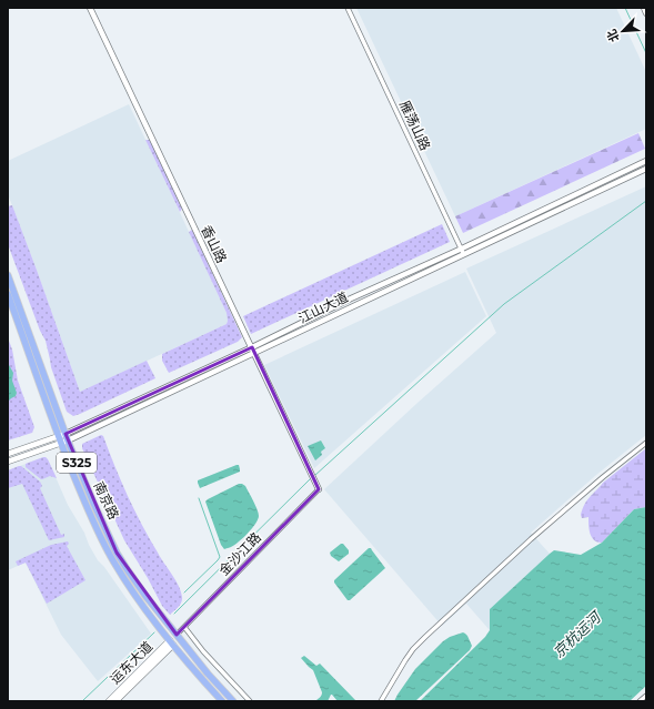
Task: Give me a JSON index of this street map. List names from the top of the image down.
{
  "streets": {
    "main road": [
      "江山大道",
      "S325",
      "南京路",
      "运东大道"
    ],
    "street": ["雁荡山路", "香山路", "金沙江路"]
  },
  "crossings": [
    ["雁荡山路", "江山大道"],
    ["香山路", "江山大道"],
    ["香山路", "金沙江路"],
    ["江山大道", "南京路"],
    ["南京路", "金沙江路"],
    ["南京路", "运东大道"]
  ],
  "water": ["京杭运河"],
  "north": "bottom left"
}
